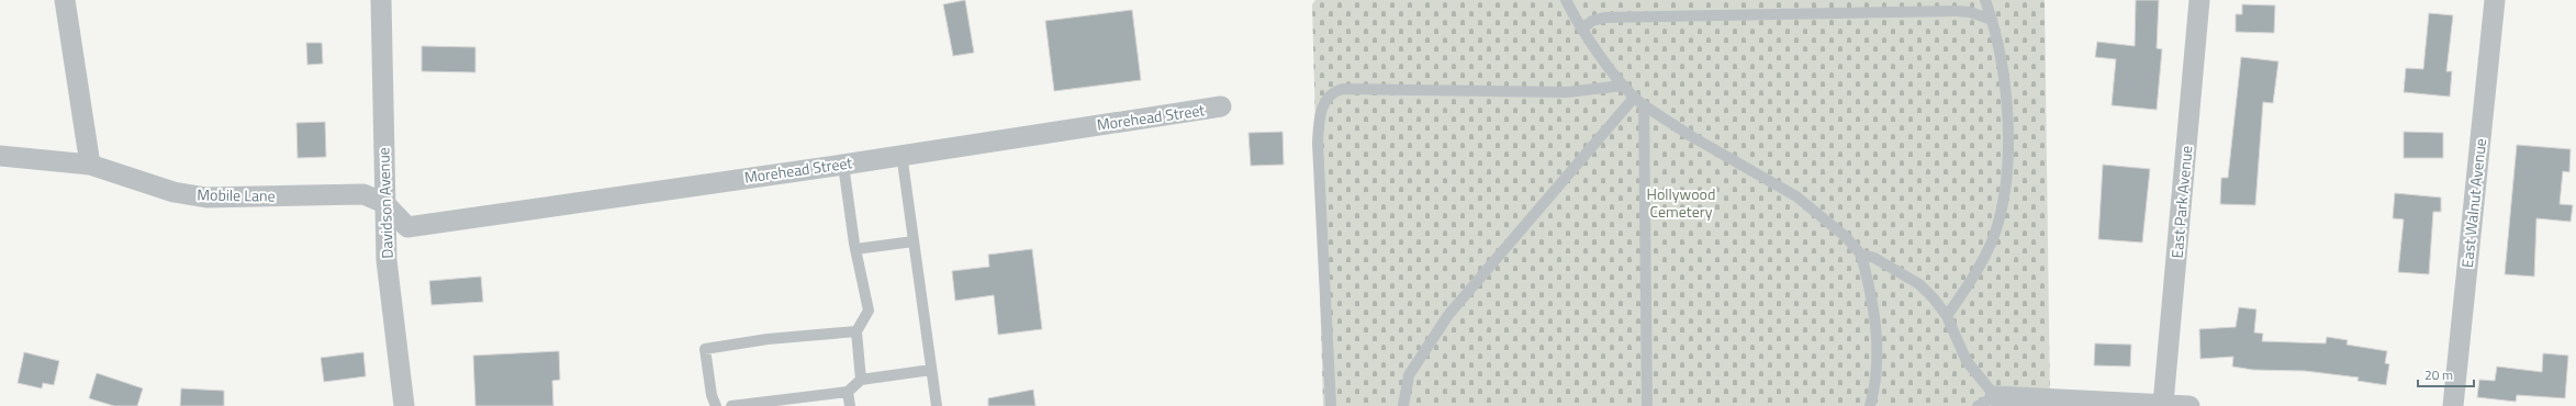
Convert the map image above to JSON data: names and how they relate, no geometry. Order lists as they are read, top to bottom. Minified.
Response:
{"streets":{"street":["Morehead Street","Mobile Lane","East Park Avenue","Davidson Avenue","East Walnut Avenue"]},"crossings":[["Morehead Street","Mobile Lane"],["Morehead Street","Davidson Avenue"],["Mobile Lane","Davidson Avenue"]],"parks":["Hollywood Cemetery"],"scale_bar":"20 m"}
